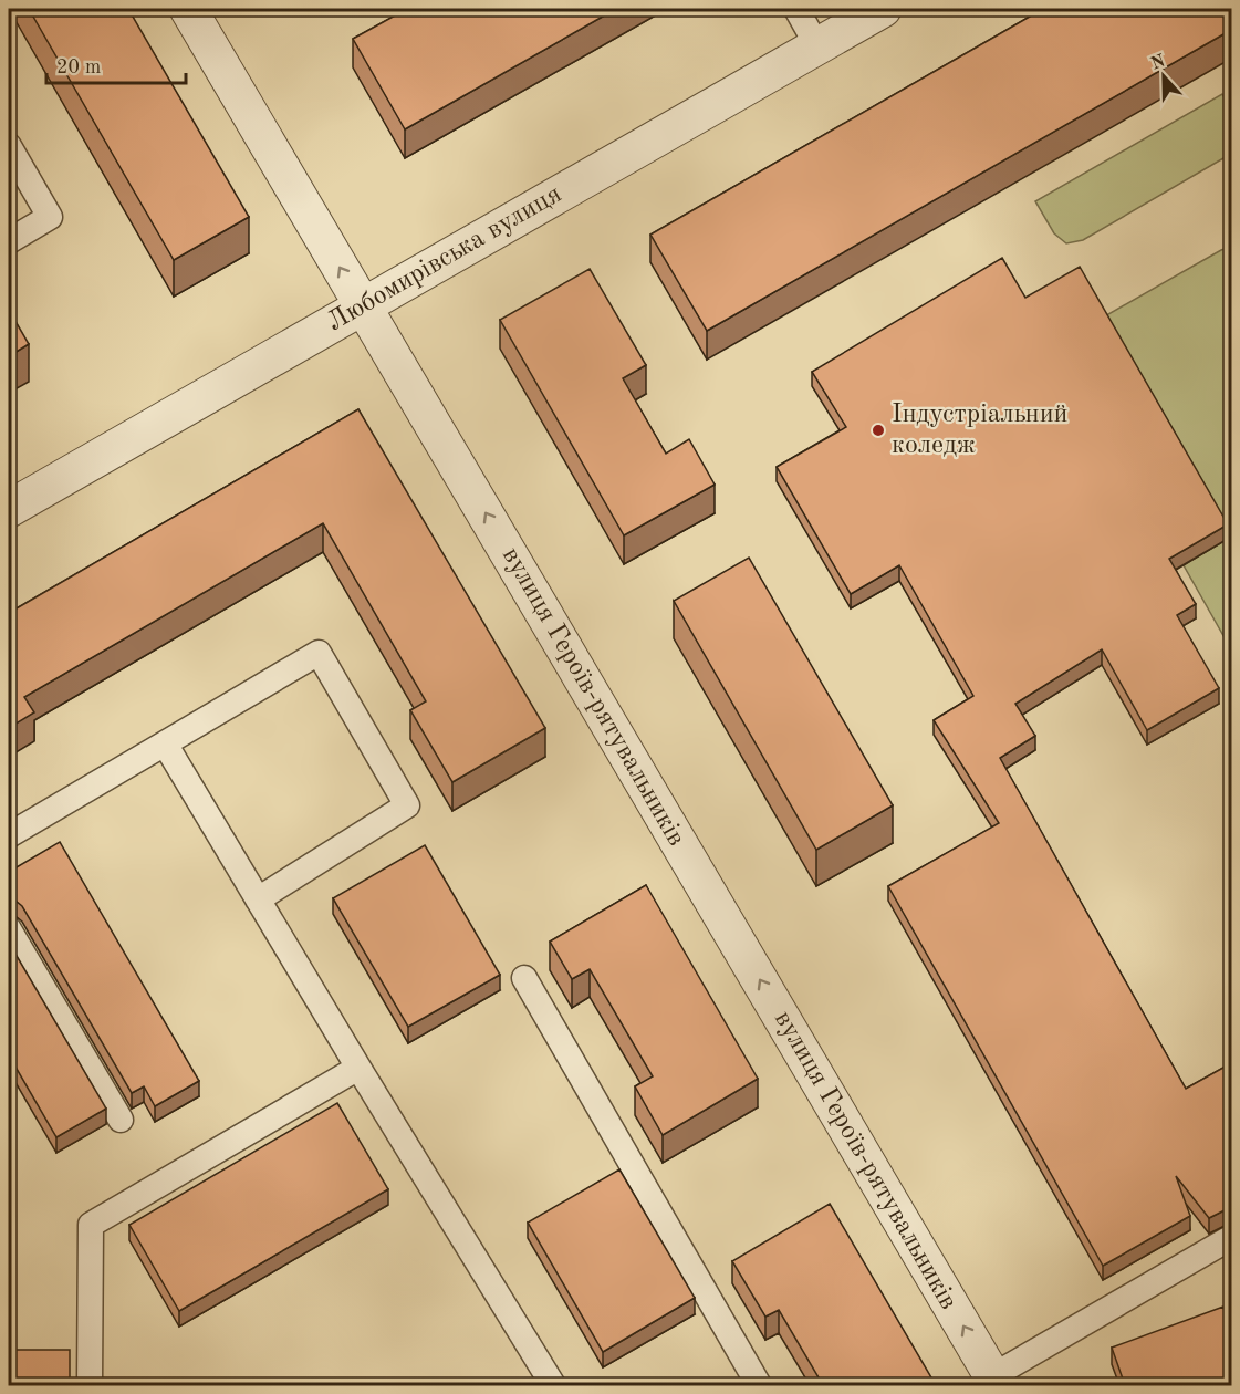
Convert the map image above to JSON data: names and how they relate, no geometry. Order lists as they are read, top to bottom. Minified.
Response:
{"streets":{"street":["Любомирівська вулиця","вулиця Героїв-рятувальників"]},"crossings":[["Любомирівська вулиця","вулиця Героїв-рятувальників"]],"one_way":["вулиця Героїв-рятувальників"],"places":["Індустріальний коледж"],"scale_bar":"20 m","north":"top"}
